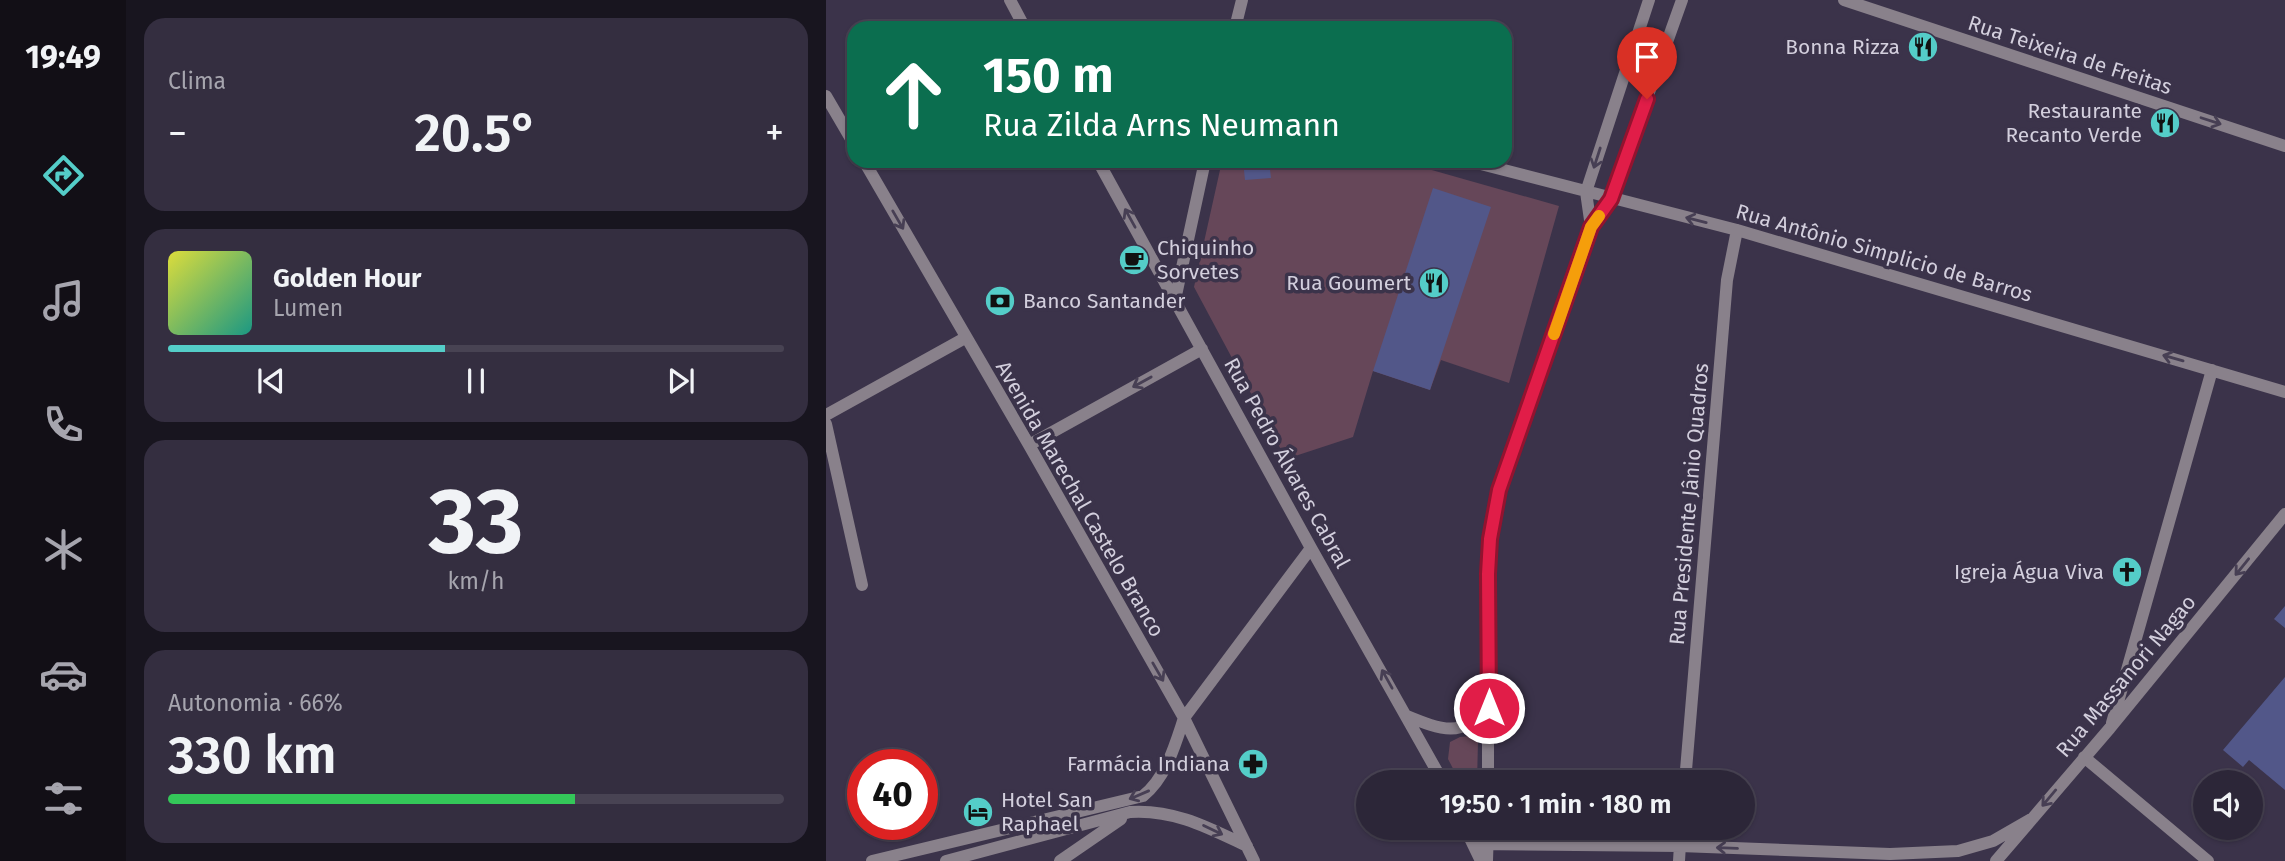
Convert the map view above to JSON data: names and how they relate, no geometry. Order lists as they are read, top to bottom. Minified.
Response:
{"streets":{"street":["Rua Teixeira de Freitas","Rua Antônio Simplicio de Barros","Rua Pedro Álvares Cabral","Avenida Marechal Castelo Branco","Rua Presidente Jânio Quadros","Rua Massanori Nagao"]},"crossings":[["Rua Antônio Simplicio de Barros","Rua Presidente Jânio Quadros"]],"one_way":["Rua Teixeira de Freitas","Rua Antônio Simplicio de Barros","Rua Pedro Álvares Cabral","Avenida Marechal Castelo Branco"],"places":{"restaurant":["Bonna Rizza","Restaurante Recanto Verde","Rua Goumert"],"cafe":["Chiquinho Sorvetes"],"bank":["Banco Santander"],"church":["Igreja Água Viva"],"pharmacy":["Farmácia Indiana"],"hotel":["Hotel San Raphael"]},"page":{"tabs":"19:49","tile":["Clima",["33","km/h"],["Autonomia · 66%","330 km"]],"turn":["150 m","Rua Zilda Arns Neumann"],"heat":["−","20.5°","+"],"song":["Golden Hour","Lumen"],"limit":"40","trip":"19:50 · 1 min · 180 m"}}
